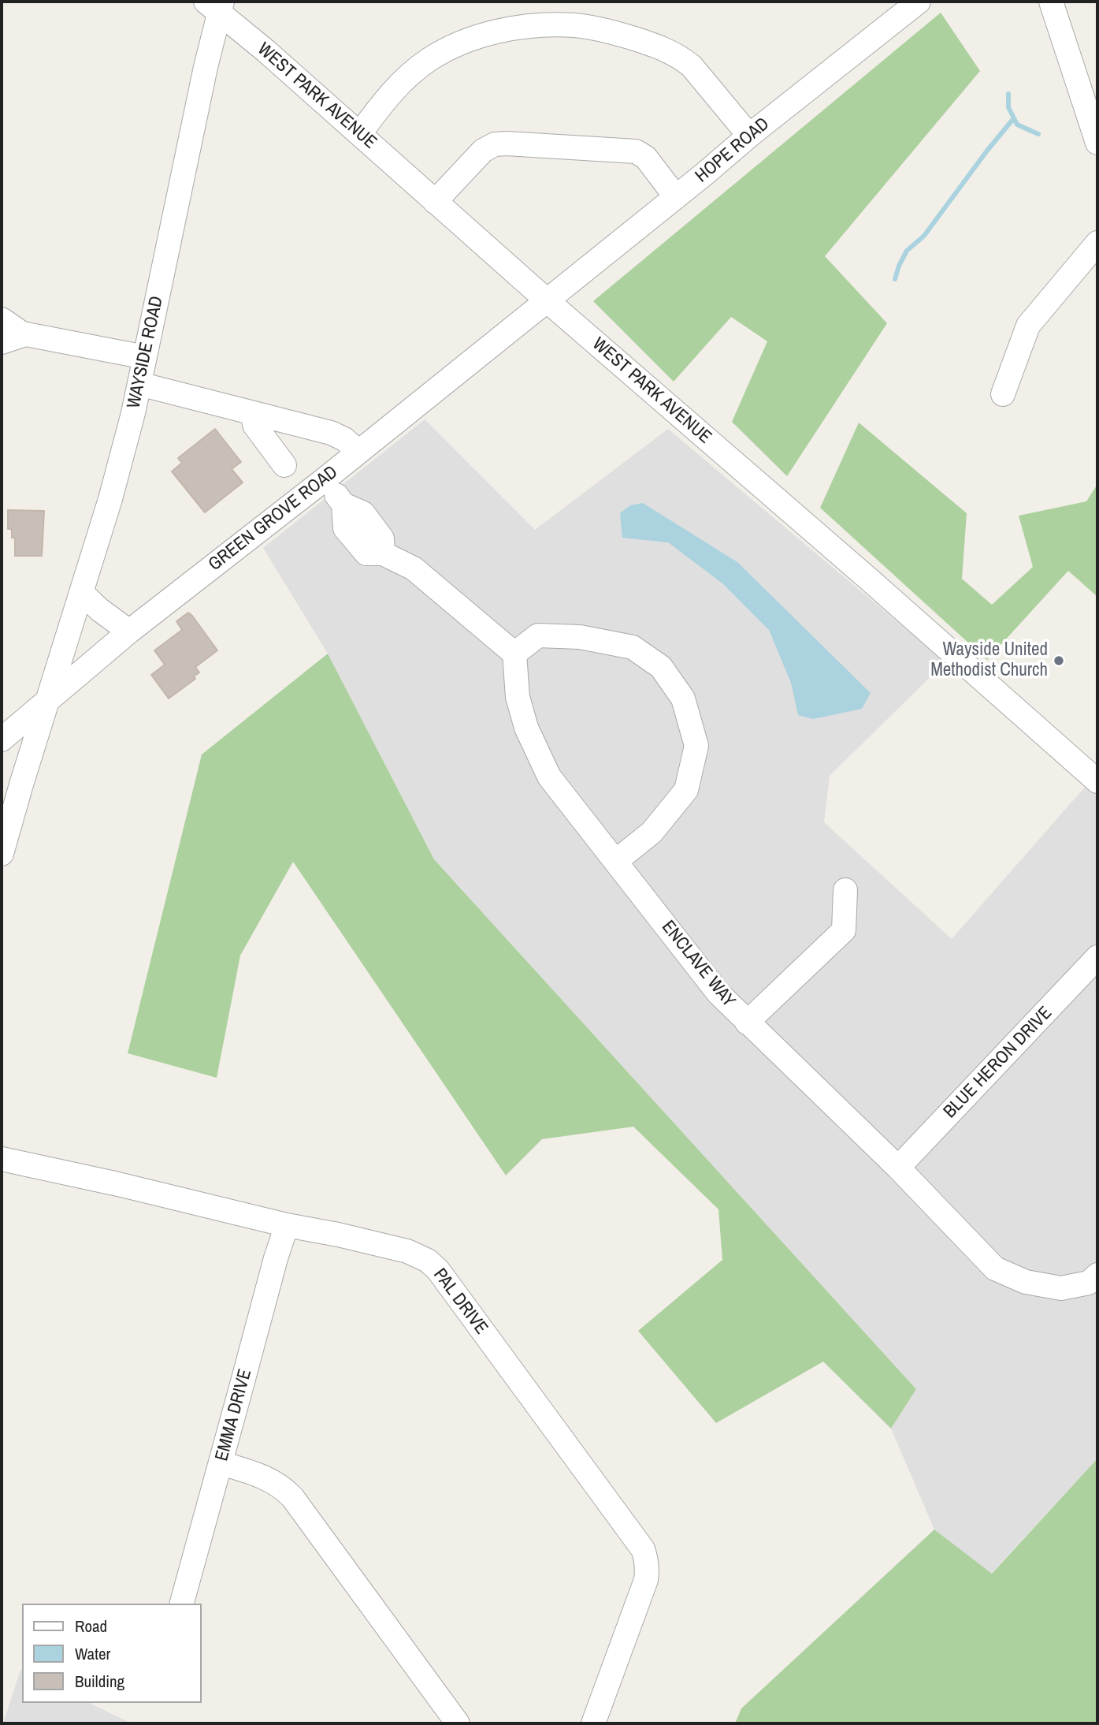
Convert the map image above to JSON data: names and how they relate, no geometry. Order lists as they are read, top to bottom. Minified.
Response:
{"streets":{"street":["WEST PARK AVENUE","HOPE ROAD","WAYSIDE ROAD","GREEN GROVE ROAD","ENCLAVE WAY","BLUE HERON DRIVE","PAL DRIVE","EMMA DRIVE"]},"crossings":[["WEST PARK AVENUE","HOPE ROAD"],["WEST PARK AVENUE","WAYSIDE ROAD"],["WEST PARK AVENUE","GREEN GROVE ROAD"],["HOPE ROAD","GREEN GROVE ROAD"],["WAYSIDE ROAD","GREEN GROVE ROAD"],["ENCLAVE WAY","BLUE HERON DRIVE"],["PAL DRIVE","EMMA DRIVE"]],"places":["Wayside United Methodist Church"],"legend":["Road","Water","Building"]}
